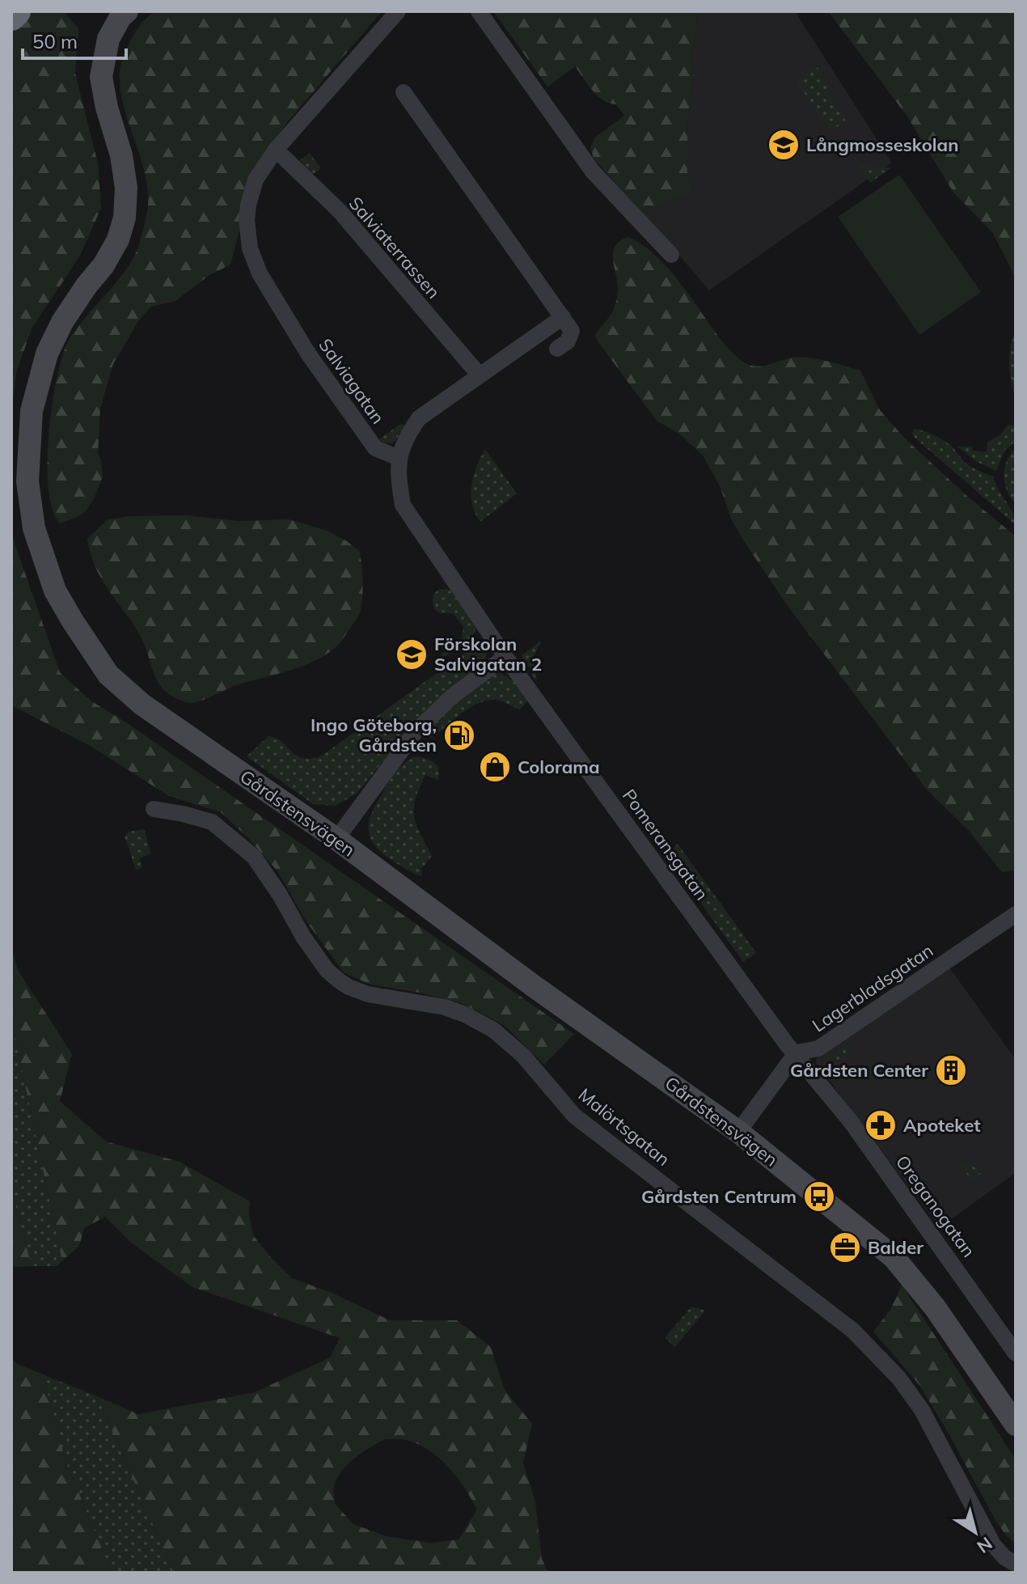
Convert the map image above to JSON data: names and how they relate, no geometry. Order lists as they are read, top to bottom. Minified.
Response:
{"streets":{"street":["Salviaterrassen","Salviagatan","Gårdstensvägen","Pomeransgatan","Lagerbladsgatan","Malörtsgatan","Oreganogatan"]},"crossings":[["Salviaterrassen","Salviagatan"],["Pomeransgatan","Lagerbladsgatan"],["Pomeransgatan","Oreganogatan"],["Lagerbladsgatan","Oreganogatan"]],"places":{"school or university":["Långmosseskolan","Förskolan Salvigatan 2"],"fuel station":["Ingo Göteborg, Gårdsten"],"shop":["Colorama"],"building":["Gårdsten Center"],"pharmacy":["Apoteket"],"bus stop":["Gårdsten Centrum"],"office":["Balder"]},"scale_bar":"50 m","north":"bottom right"}
